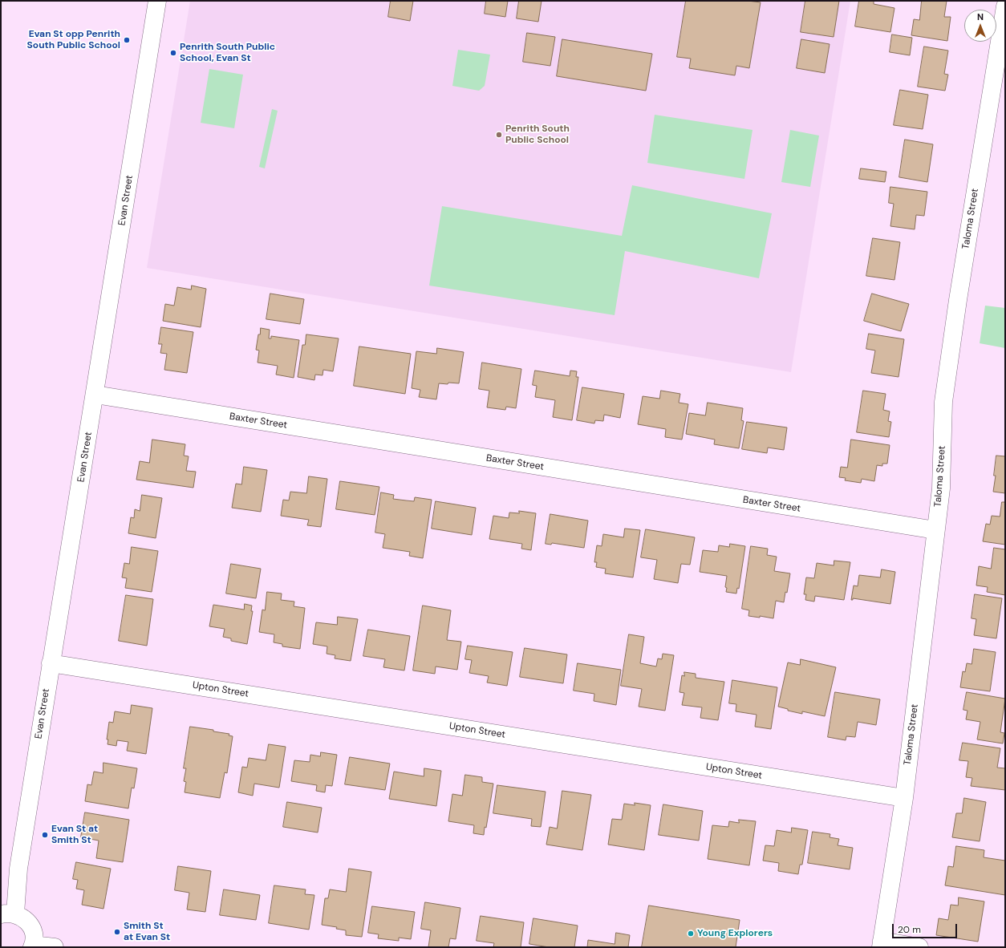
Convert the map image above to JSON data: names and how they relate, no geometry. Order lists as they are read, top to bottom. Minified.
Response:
{"streets":{"street":["Evan Street","Taloma Street","Baxter Street","Upton Street"]},"crossings":[["Evan Street","Baxter Street"],["Evan Street","Upton Street"],["Taloma Street","Baxter Street"],["Taloma Street","Upton Street"]],"places":["Evan St opp Penrith South Public School","Penrith South Public School, Evan St","Penrith South Public School","Evan St at Smith St","Smith St at Evan St","Young Explorers"],"scale_bar":"20 m","north":"top"}
